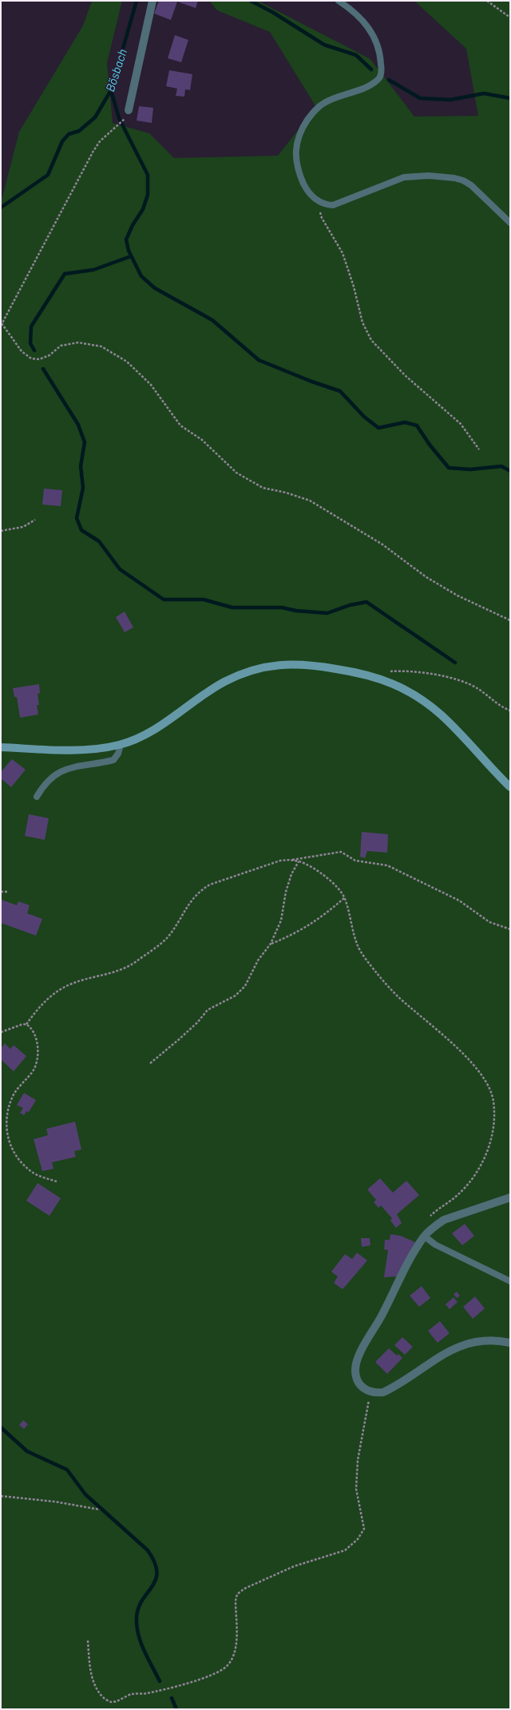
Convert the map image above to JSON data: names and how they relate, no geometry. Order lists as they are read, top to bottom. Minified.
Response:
{"water":["Bösbach"]}
